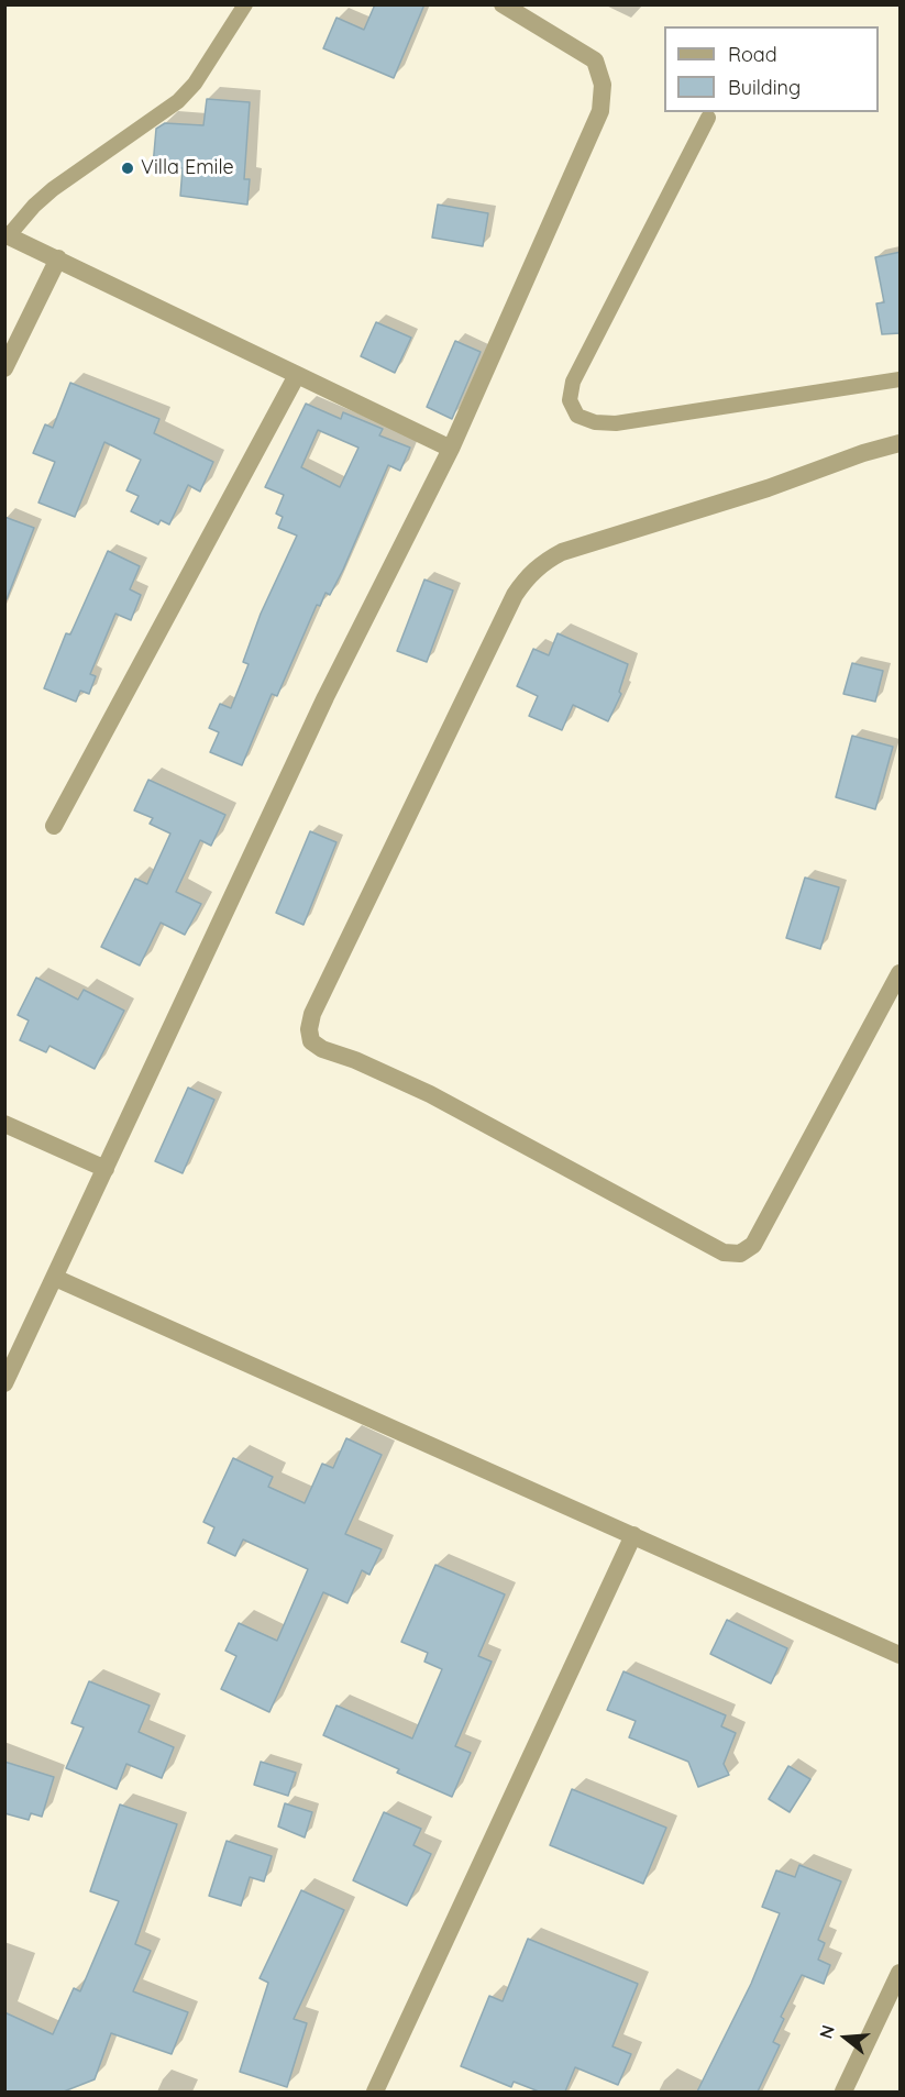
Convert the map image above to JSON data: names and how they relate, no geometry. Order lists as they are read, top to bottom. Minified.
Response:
{"places":["Villa Emile"],"legend":["Road","Building"],"north":"left"}
